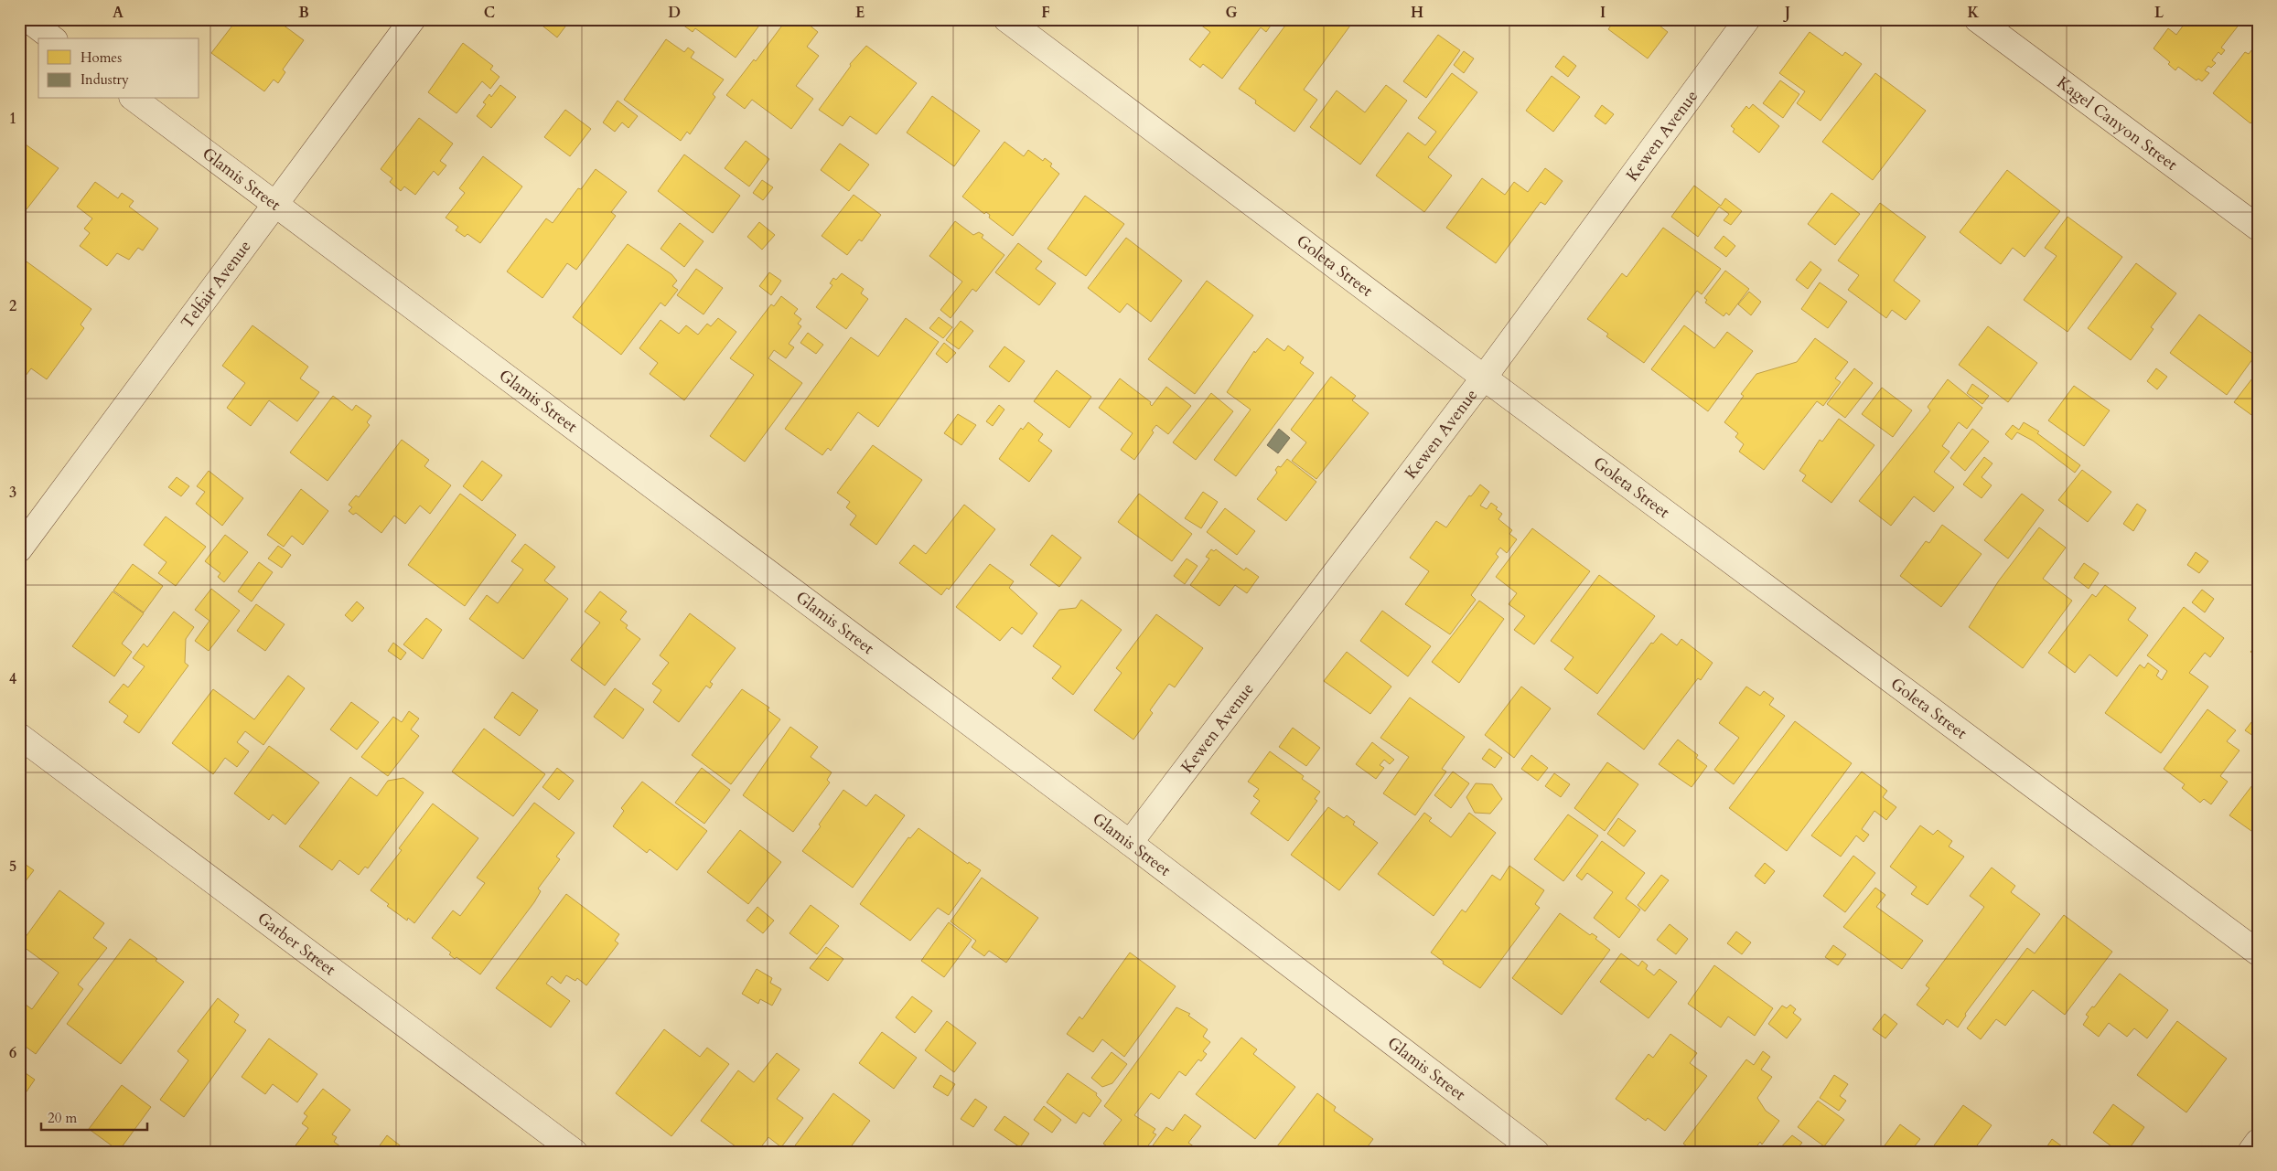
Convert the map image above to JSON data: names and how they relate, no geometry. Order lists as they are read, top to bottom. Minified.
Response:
{"streets":{"street":["Kagel Canyon Street","Kewen Avenue","Glamis Street","Goleta Street","Telfair Avenue","Garber Street"]},"crossings":[["Kewen Avenue","Glamis Street"],["Kewen Avenue","Goleta Street"],["Glamis Street","Telfair Avenue"]],"legend":["Homes","Industry"],"scale_bar":"20 m","grid":{"columns":["A","B","C","D","E","F","G","H","I","J","K","L"],"rows":["1","2","3","4","5","6"]}}
